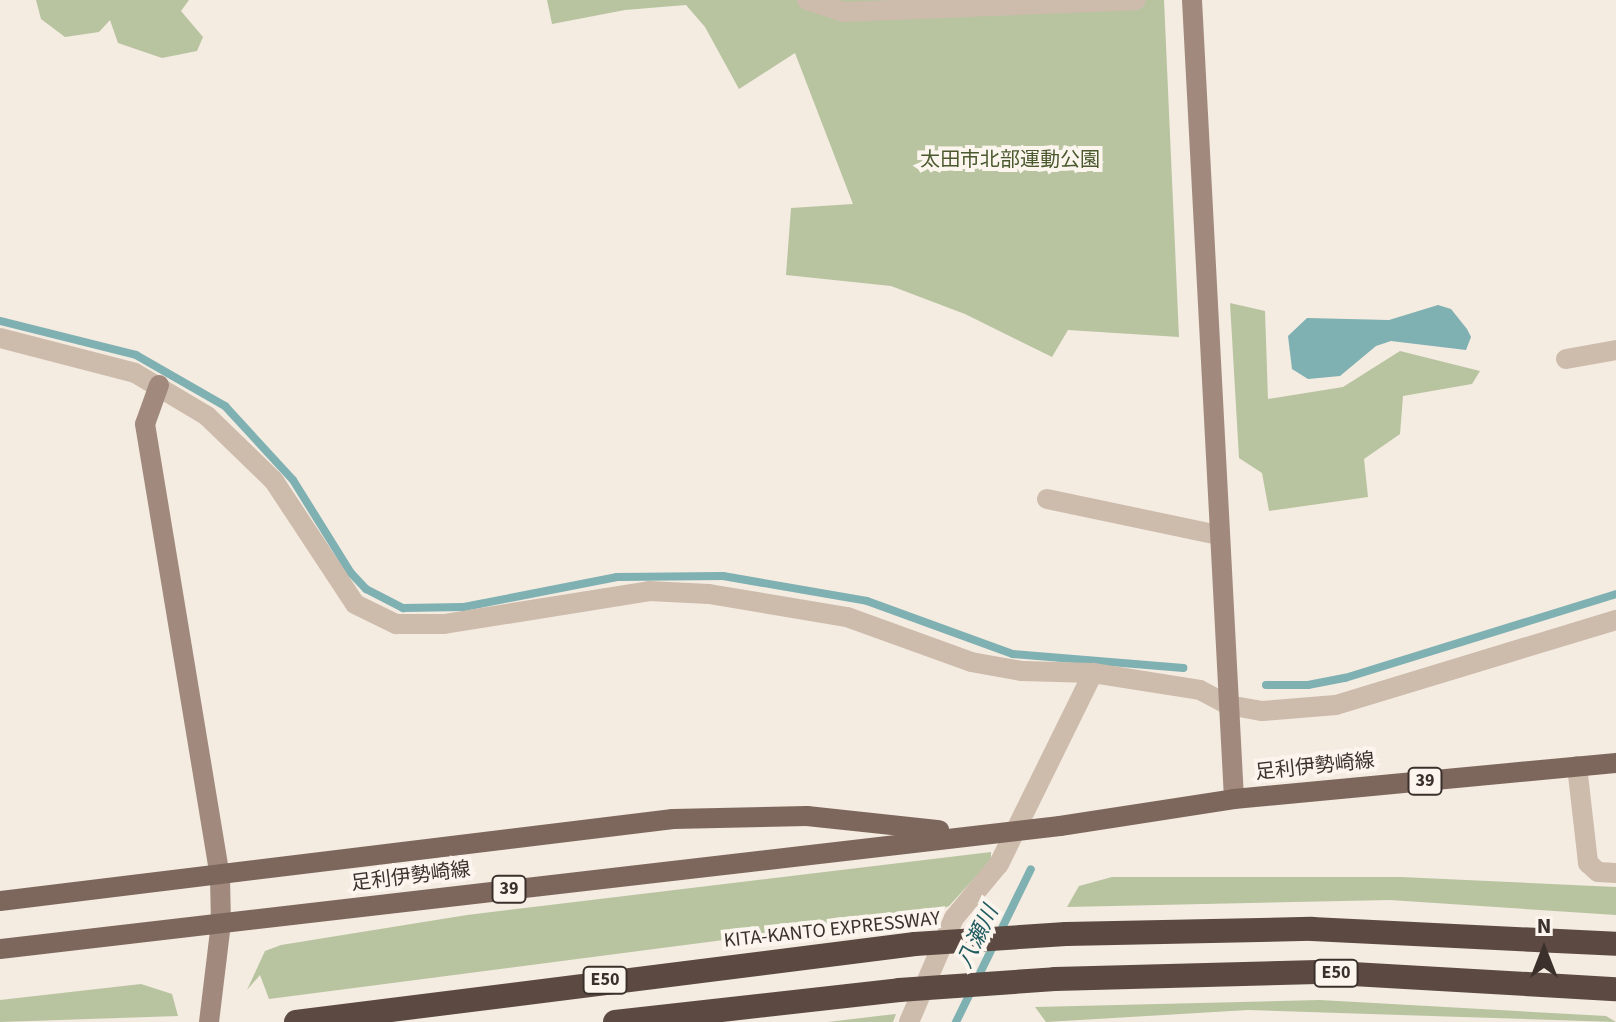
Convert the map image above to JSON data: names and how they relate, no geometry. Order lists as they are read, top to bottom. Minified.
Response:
{"streets":{"highway":["KITA-KANTO EXPRESSWAY","E50"],"main road":["足利伊勢崎線","39"]},"water":["八瀬川"],"parks":["太田市北部運動公園"],"north":"top"}
